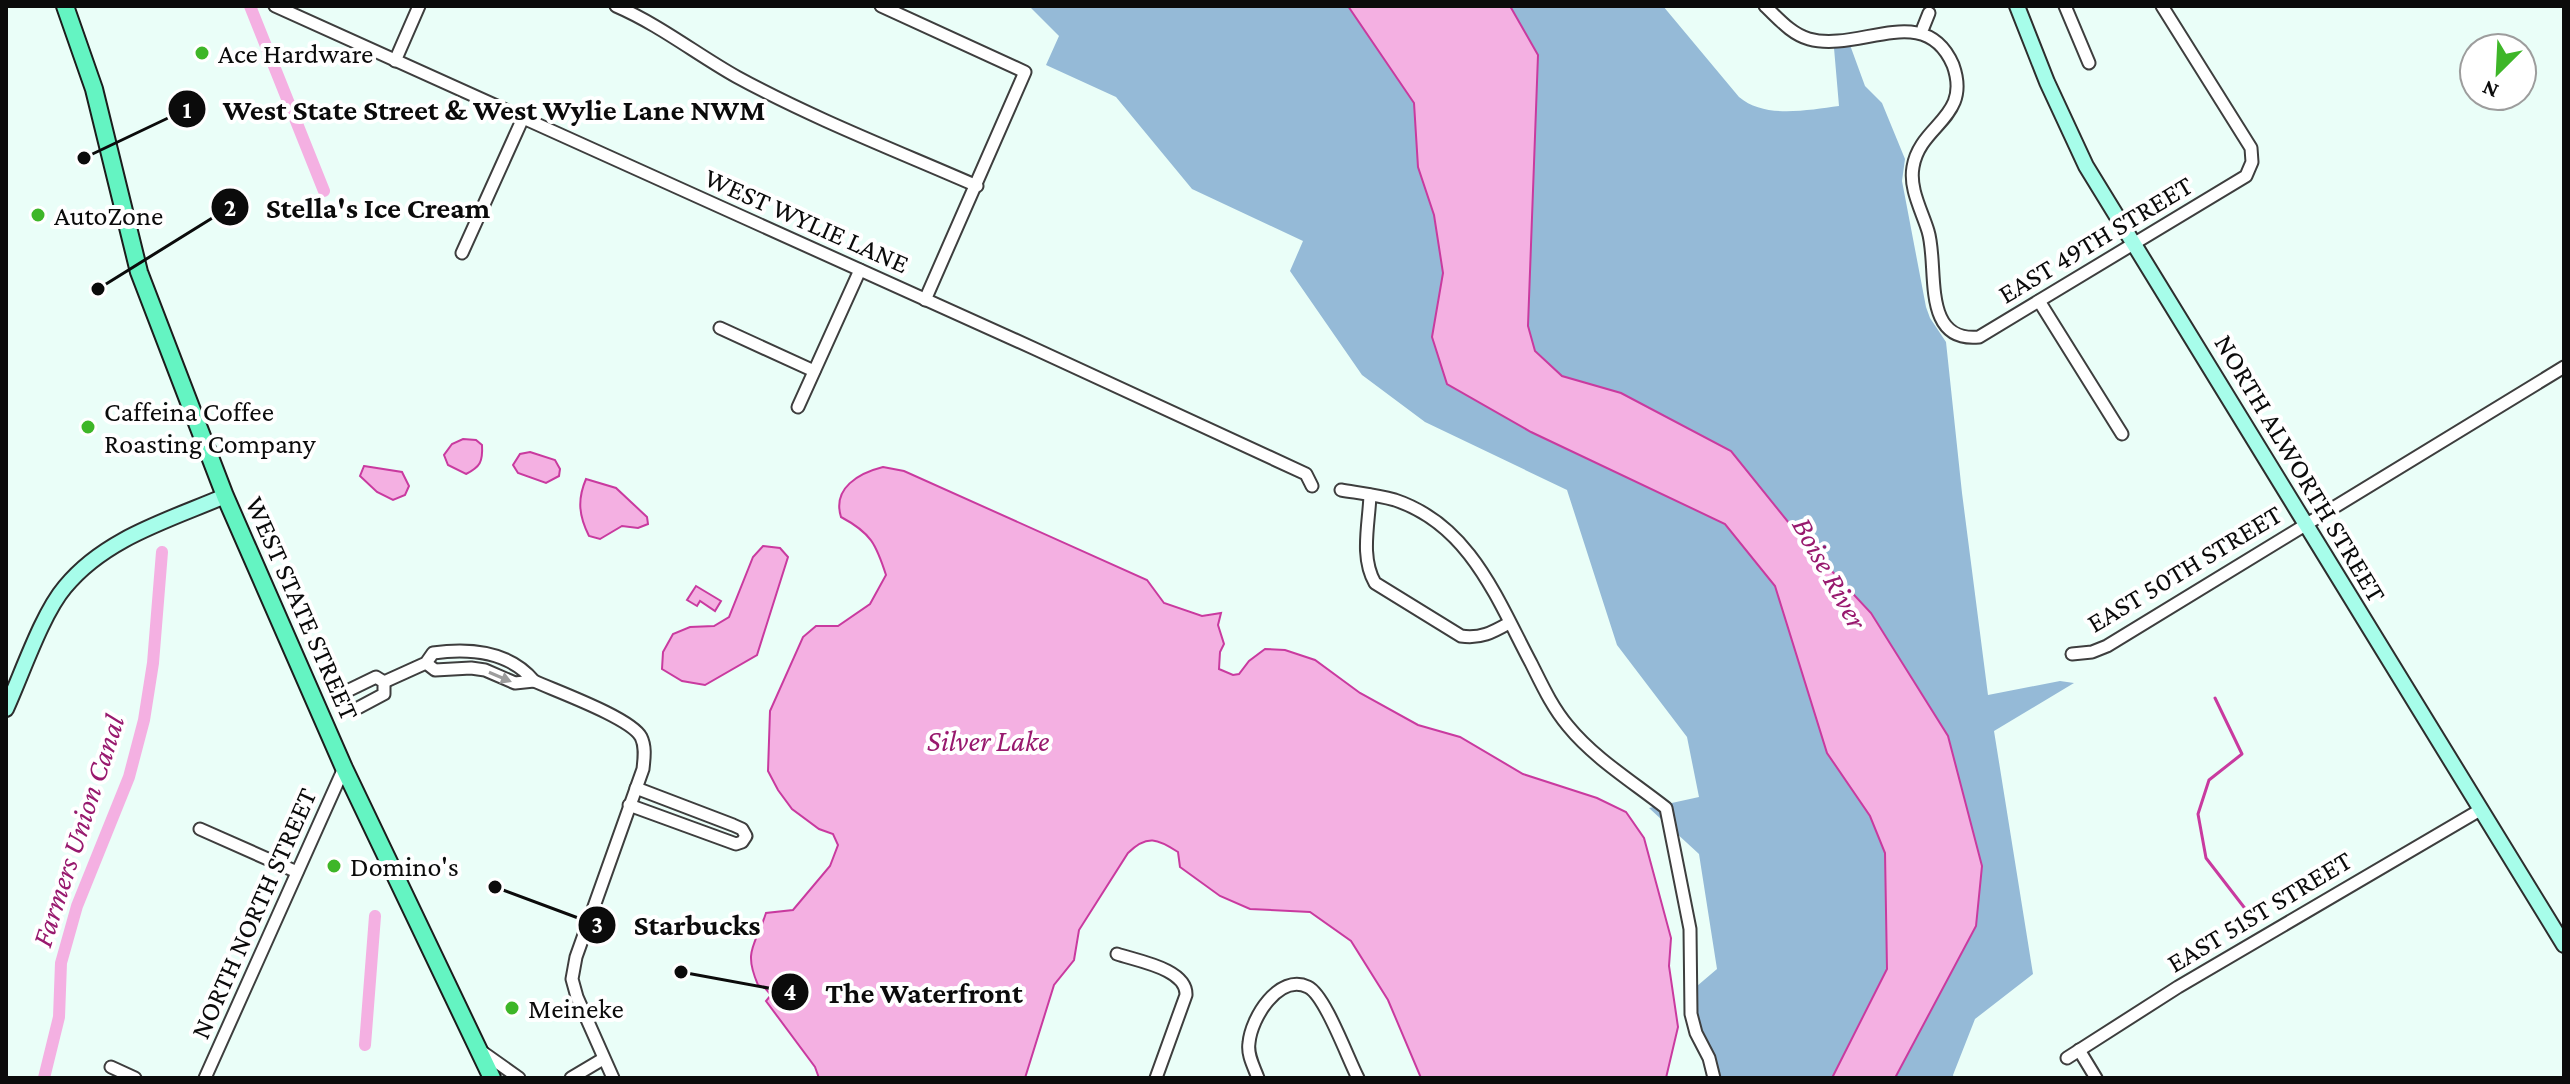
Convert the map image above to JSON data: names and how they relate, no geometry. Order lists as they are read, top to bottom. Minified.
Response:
{"streets":{"main road":["WEST STATE STREET"],"street":["WEST WYLIE LANE","EAST 49TH STREET","NORTH ALWORTH STREET","EAST 50TH STREET","EAST 51ST STREET","NORTH NORTH STREET"]},"crossings":[["EAST 49TH STREET","NORTH ALWORTH STREET"],["NORTH ALWORTH STREET","EAST 50TH STREET"],["NORTH ALWORTH STREET","EAST 51ST STREET"],["WEST STATE STREET","NORTH NORTH STREET"]],"water":["Boise River","Silver Lake","Farmers Union Canal"],"places":["Ace Hardware","West State Street & West Wylie Lane NWM","AutoZone","Stella's Ice Cream","Caffeina Coffee Roasting Company","Domino's","Starbucks","The Waterfront","Meineke"],"north":"bottom left"}
